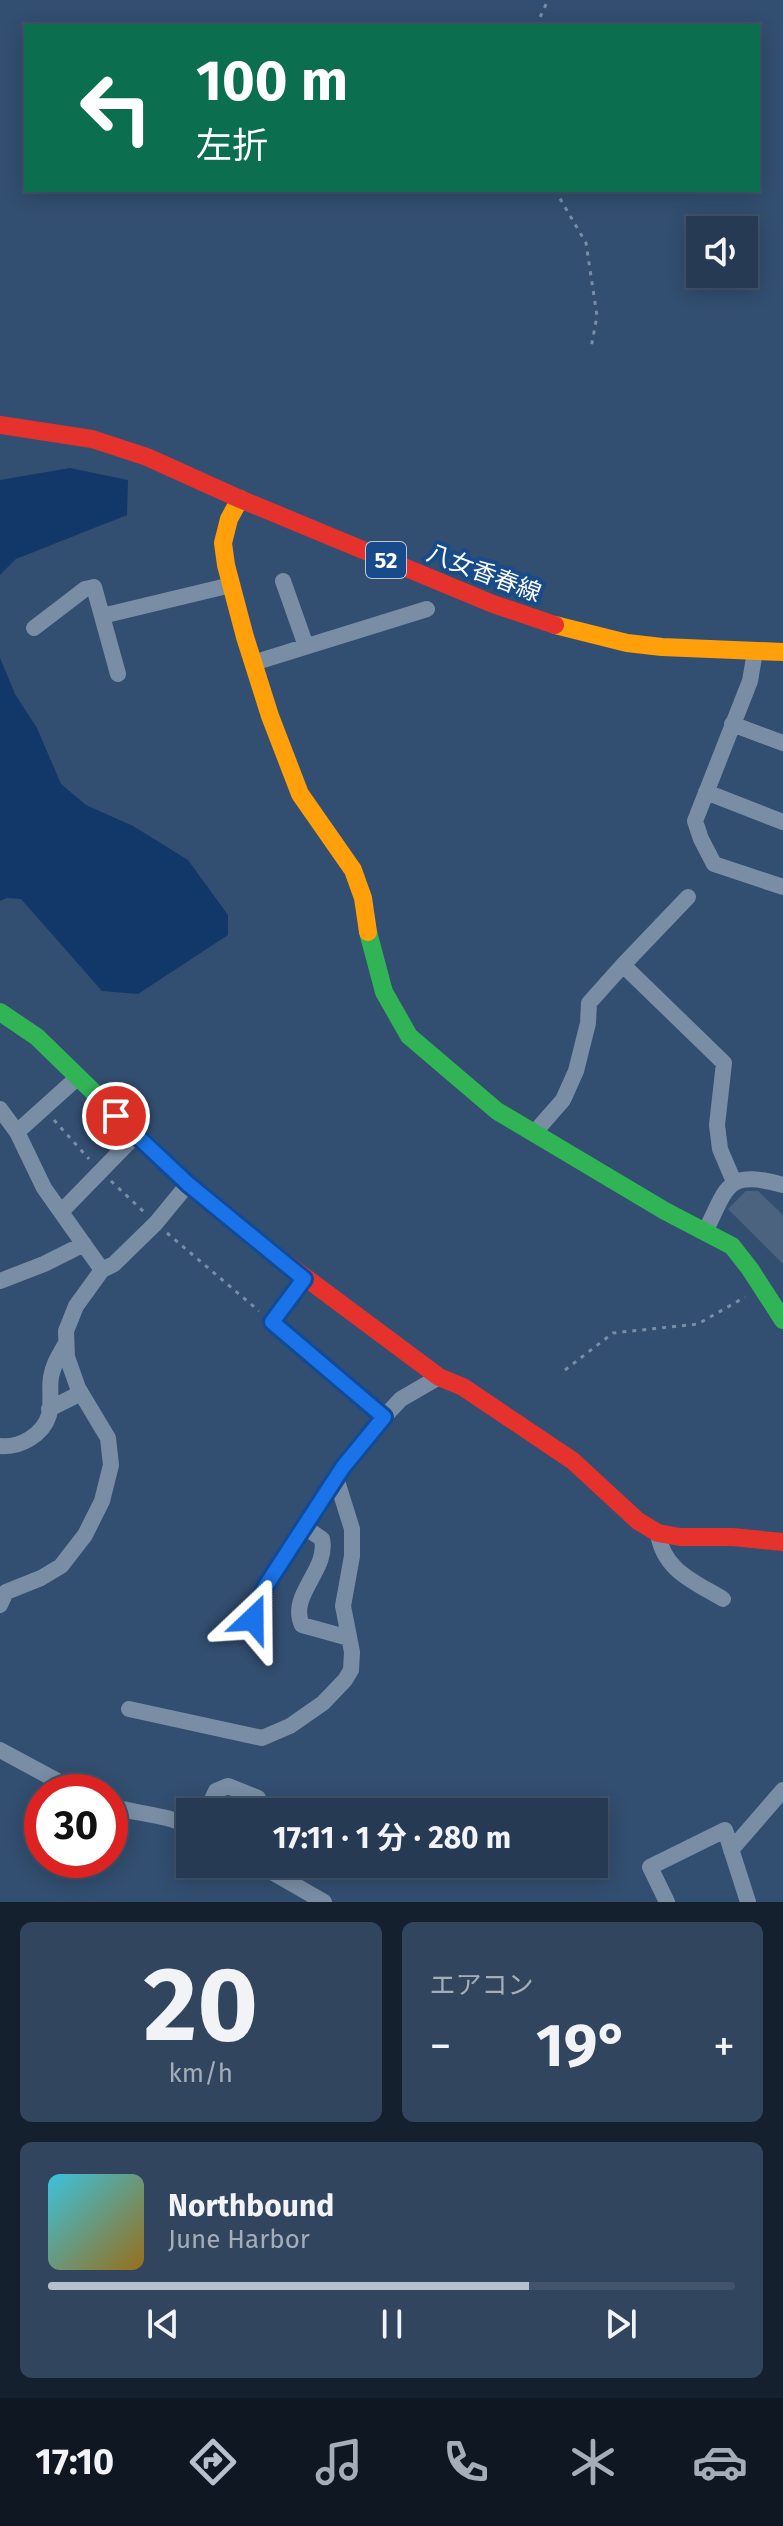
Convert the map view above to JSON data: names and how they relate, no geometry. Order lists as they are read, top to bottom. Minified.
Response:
{"streets":{"street":["52","八女香春線"]},"page":{"turn":["100 m","左折"],"limit":"30","trip":"17:11 · 1 分 · 280 m","tile":[["20","km/h"],"エアコン"],"heat":["−","19°","+"],"song":["Northbound","June Harbor"],"tabs":"17:10"}}
